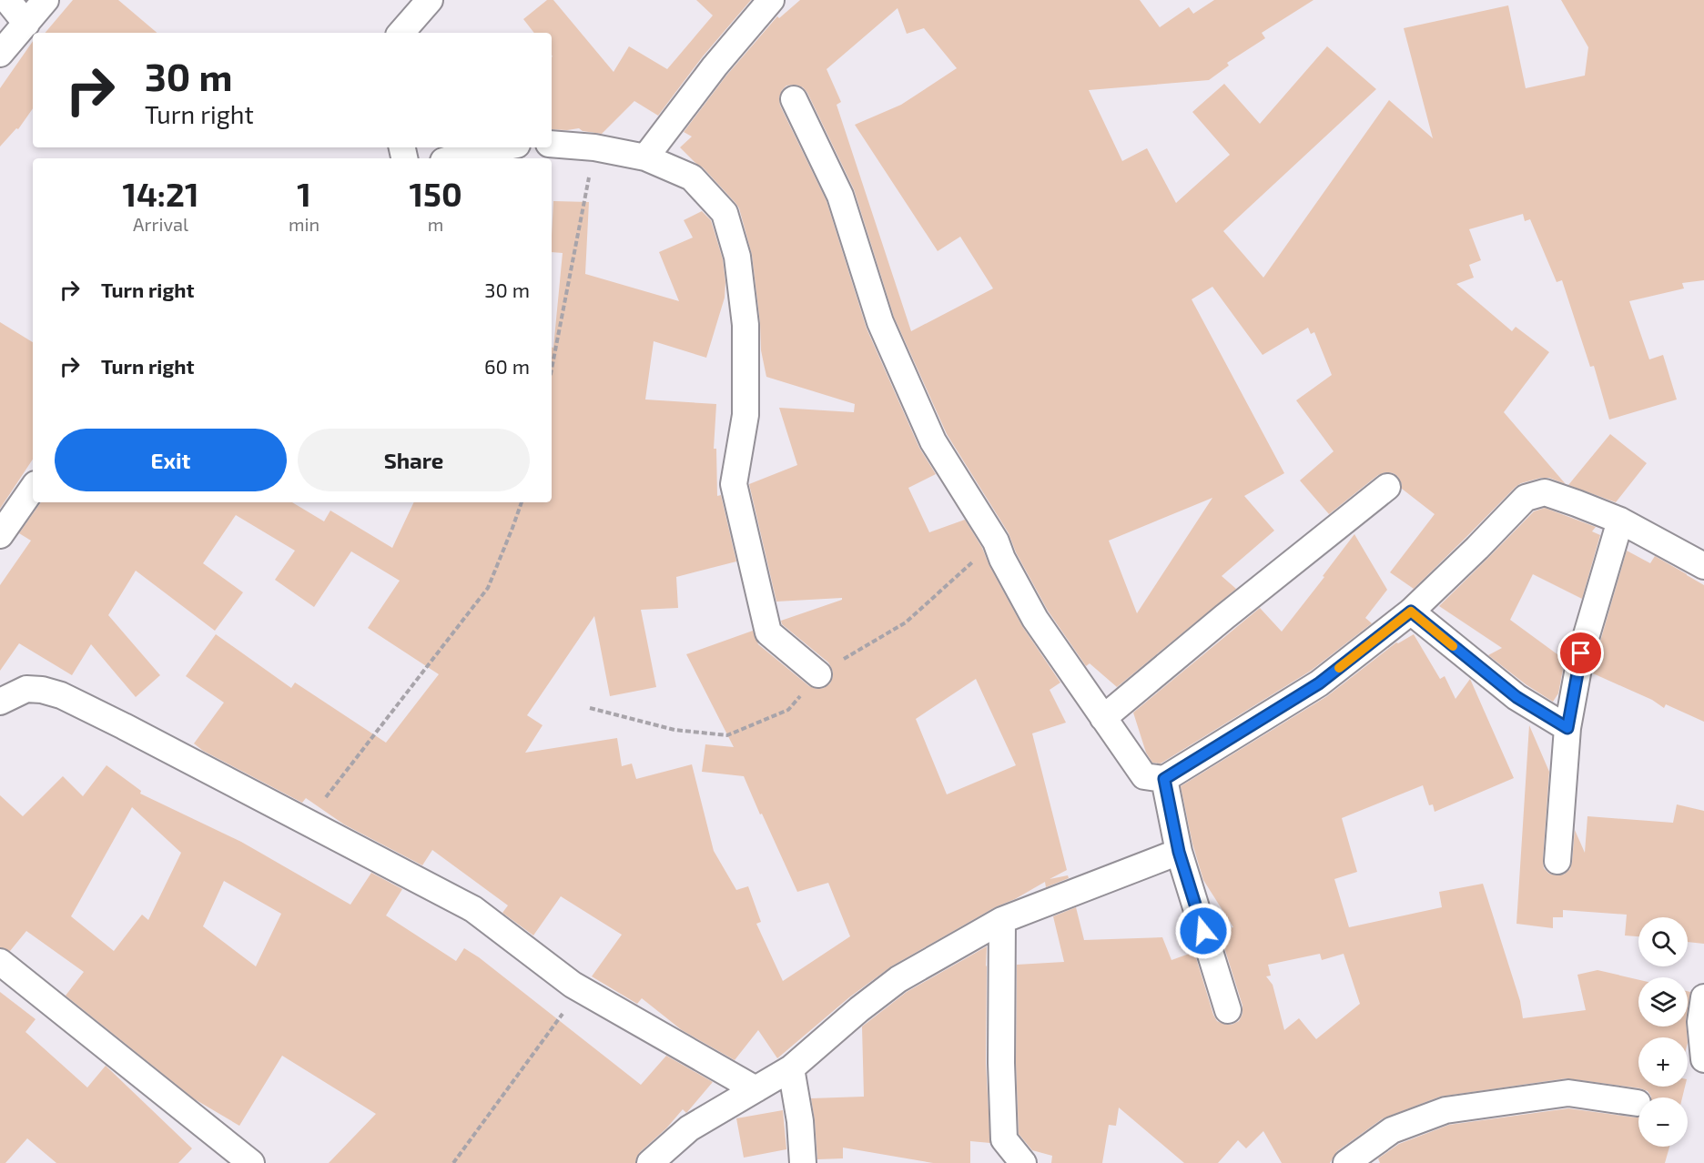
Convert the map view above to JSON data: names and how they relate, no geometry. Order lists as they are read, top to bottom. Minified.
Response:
{"page":{"turn":["30 m","Turn right"],"eta":["14:21","Arrival","1","min","150","m"],"list":[{"name":"Turn right","value":"30 m"},{"name":"Turn right","value":"60 m"}],"buttons":["Exit","Share"],"map_buttons":["+","−"]}}
